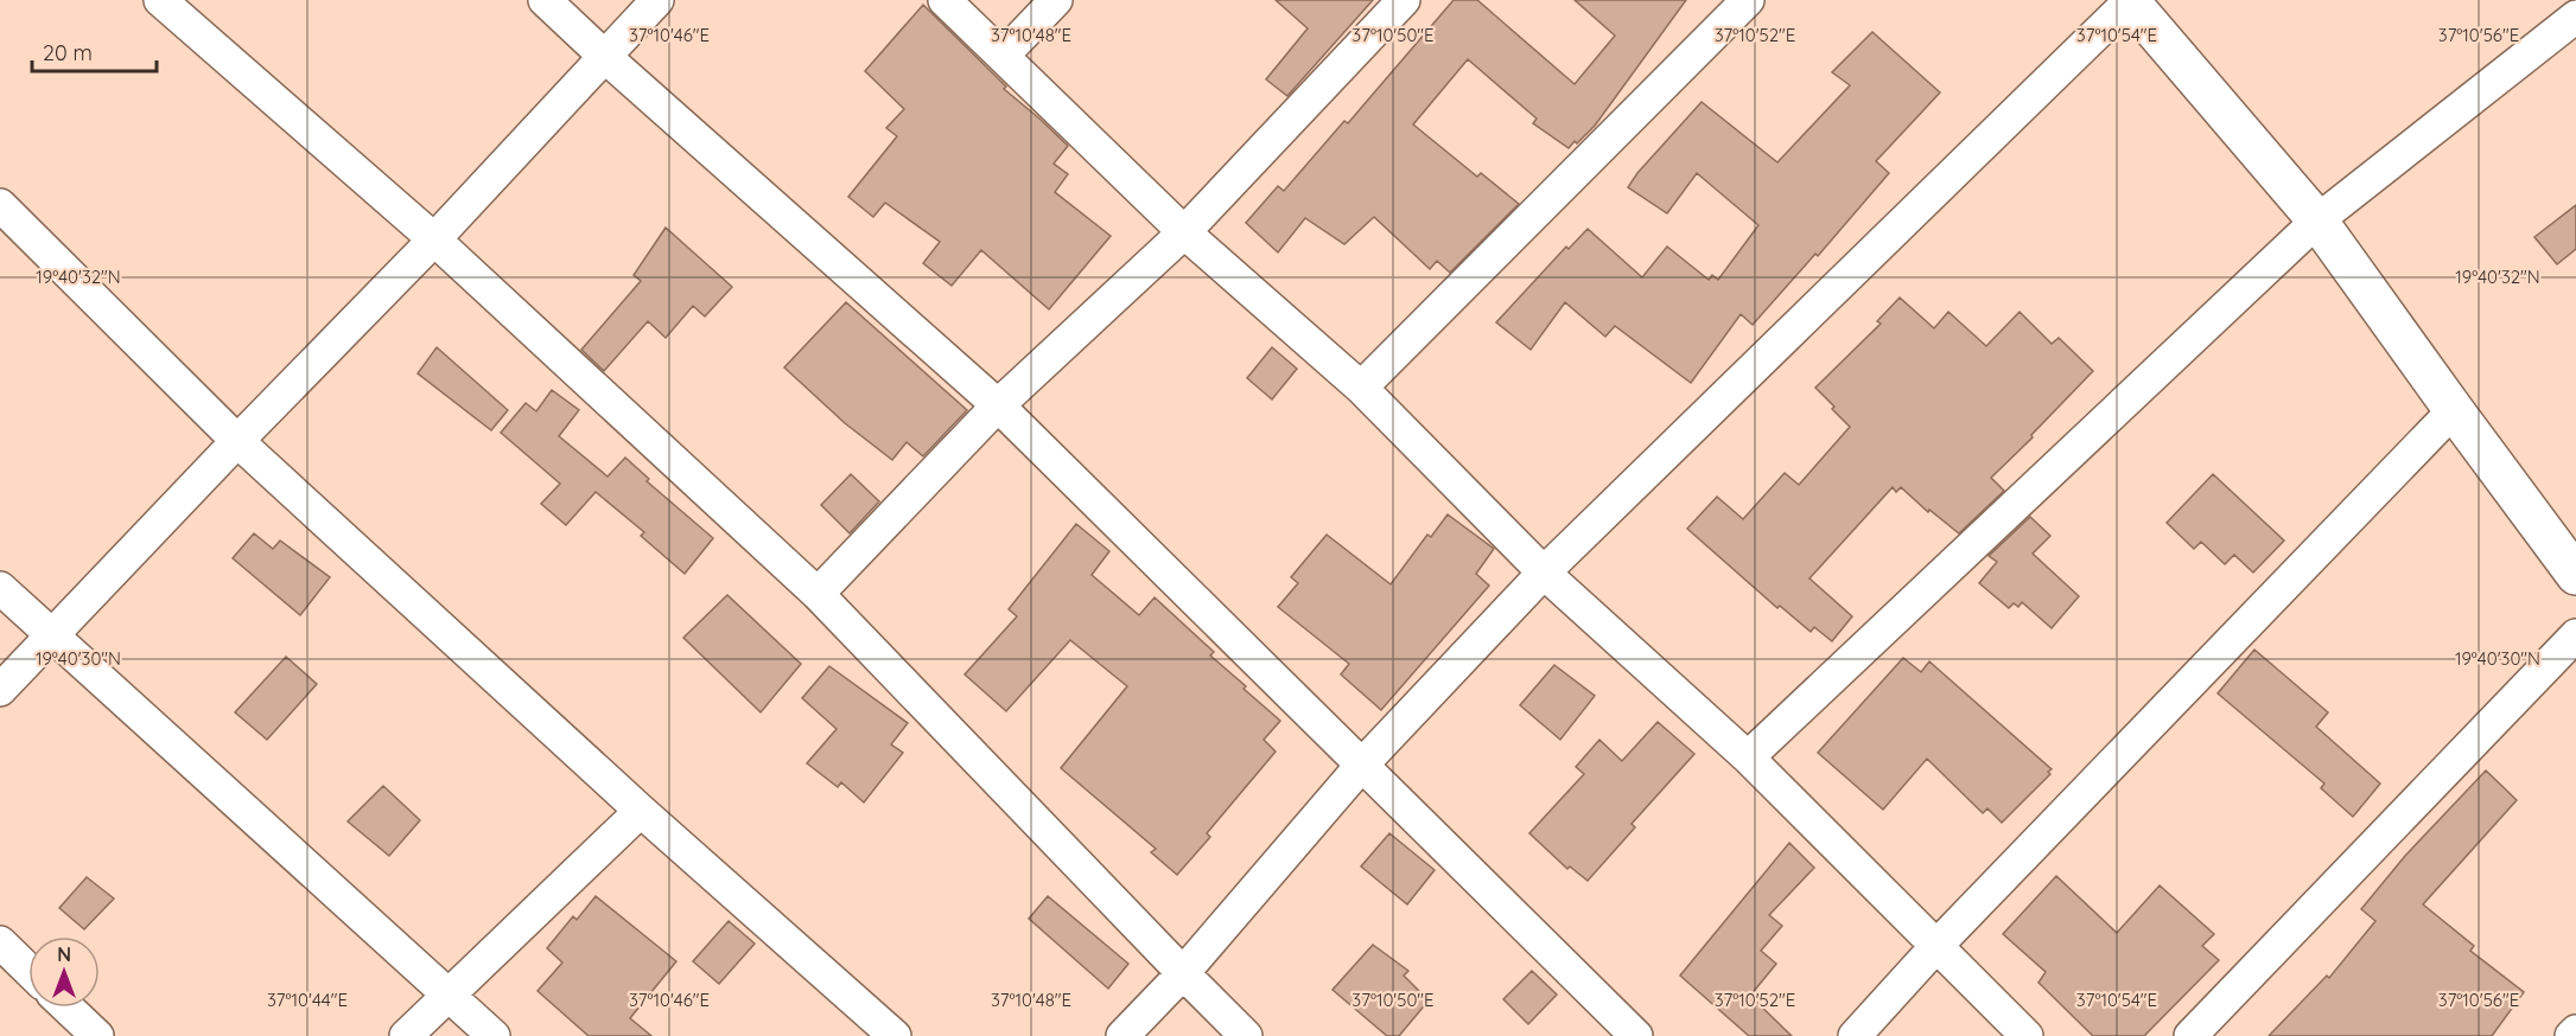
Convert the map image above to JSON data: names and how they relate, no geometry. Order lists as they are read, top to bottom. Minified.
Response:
{"scale_bar":"20 m","north":"top","coordinates":["37°10'46\"E","37°10'48\"E","37°10'50\"E","37°10'52\"E","37°10'54\"E","37°10'56\"E","19°40'32\"N","19°40'30\"N","37°10'44\"E"]}
